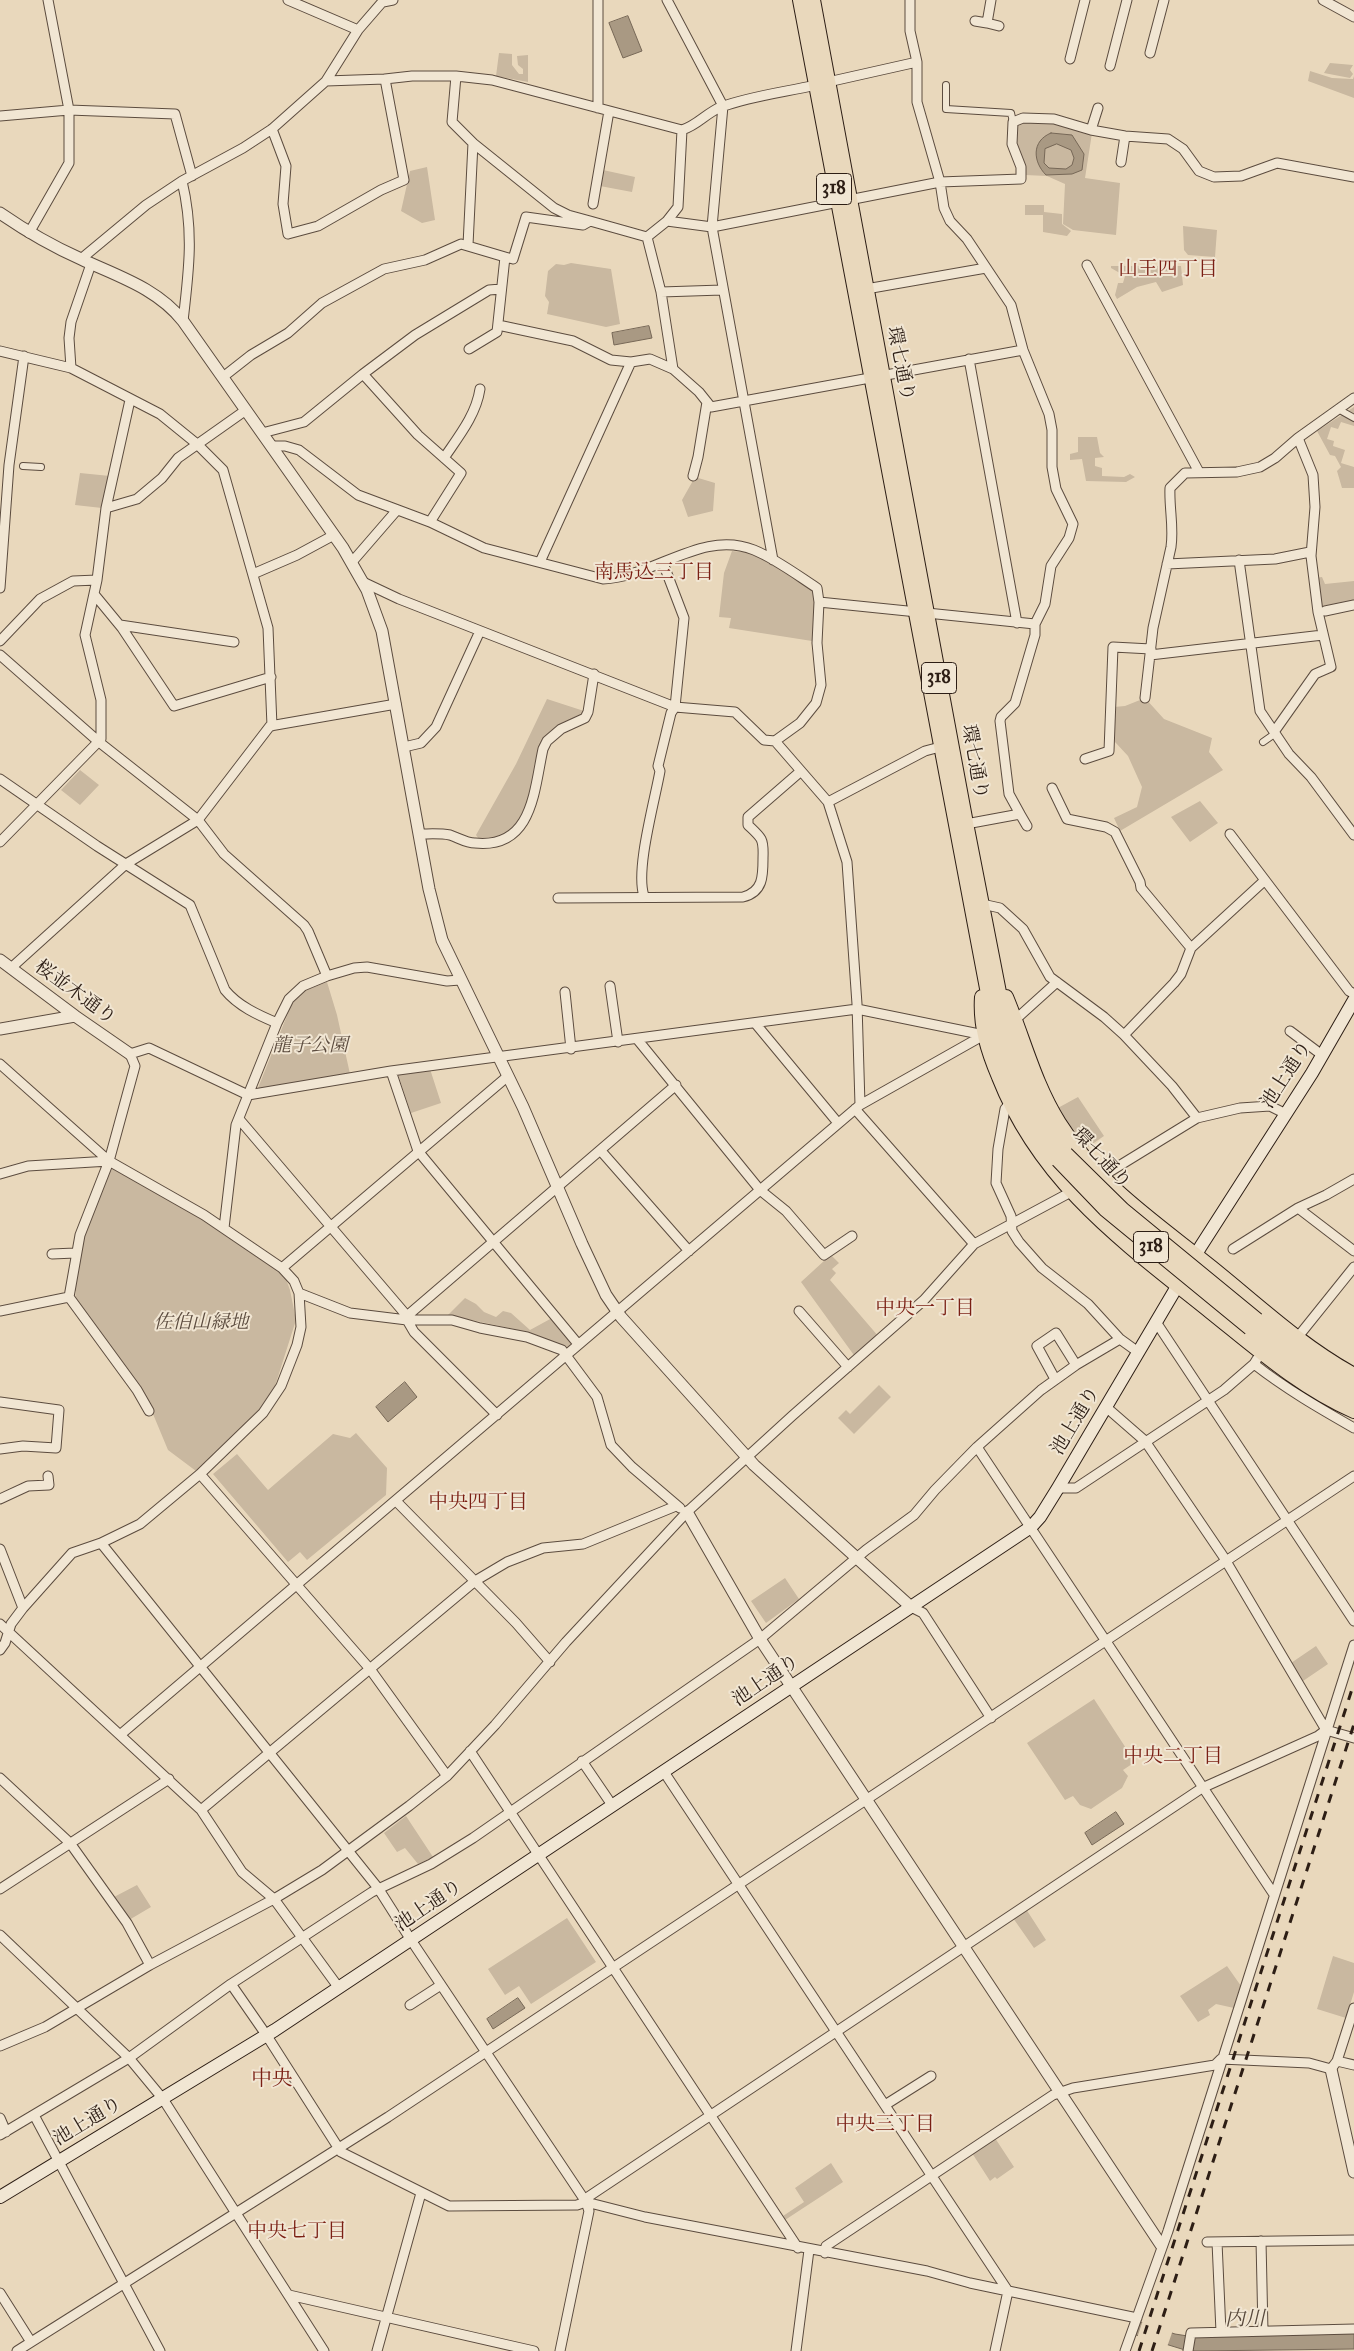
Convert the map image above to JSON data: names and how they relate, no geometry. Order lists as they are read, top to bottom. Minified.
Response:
{"streets":{"main road":["318","環七通り","池上通り"],"street":["桜並木通り"]},"districts":["山王四丁目","南馬込三丁目","中央一丁目","中央四丁目","中央二丁目","中央","中央三丁目","中央七丁目"],"water":["内川"],"parks":["龍子公園","佐伯山緑地"]}
